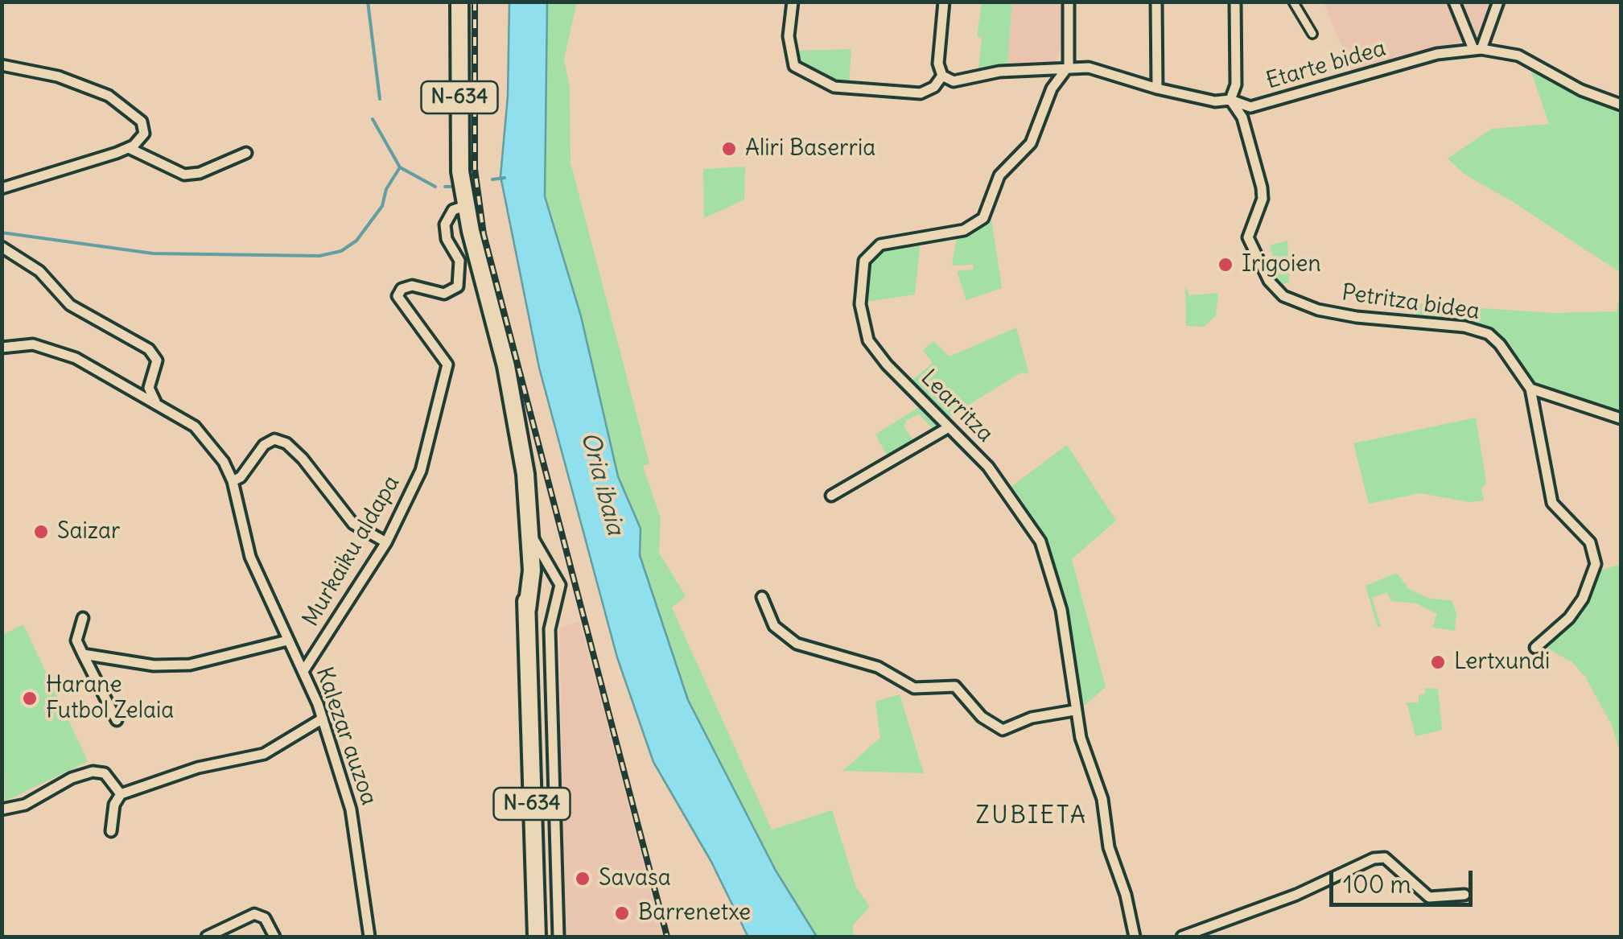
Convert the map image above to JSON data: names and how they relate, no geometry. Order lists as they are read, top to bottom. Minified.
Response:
{"streets":{"highway":["N-634"],"street":["Etarte bidea","Petritza bidea","Learritza","Murkaiku aldapa","Kalezar auzoa"]},"crossings":[["Etarte bidea","Petritza bidea"],["Etarte bidea","Learritza"],["N-634","Murkaiku aldapa"],["Murkaiku aldapa","Kalezar auzoa"]],"districts":["ZUBIETA"],"water":["Oria ibaia"],"places":["Aliri Baserria","Irigoien","Saizar","Lertxundi","Harane Futbol Zelaia","Savasa","Barrenetxe"],"scale_bar":"100 m"}
